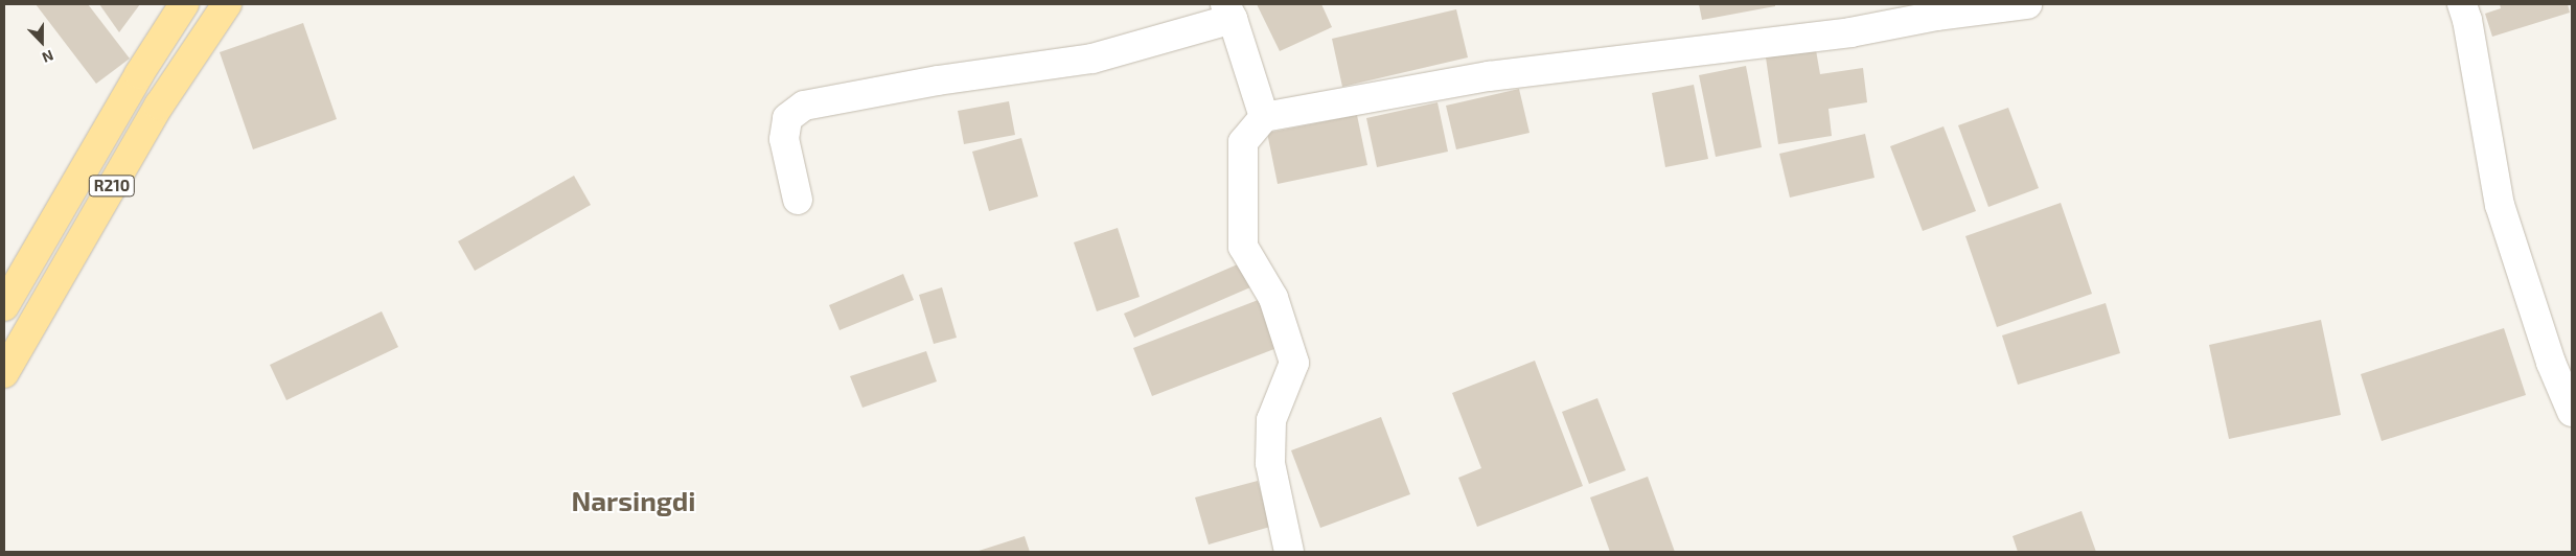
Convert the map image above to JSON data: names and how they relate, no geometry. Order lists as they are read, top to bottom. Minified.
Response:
{"streets":{"main road":["R210"]},"districts":["Narsingdi"],"north":"bottom"}
